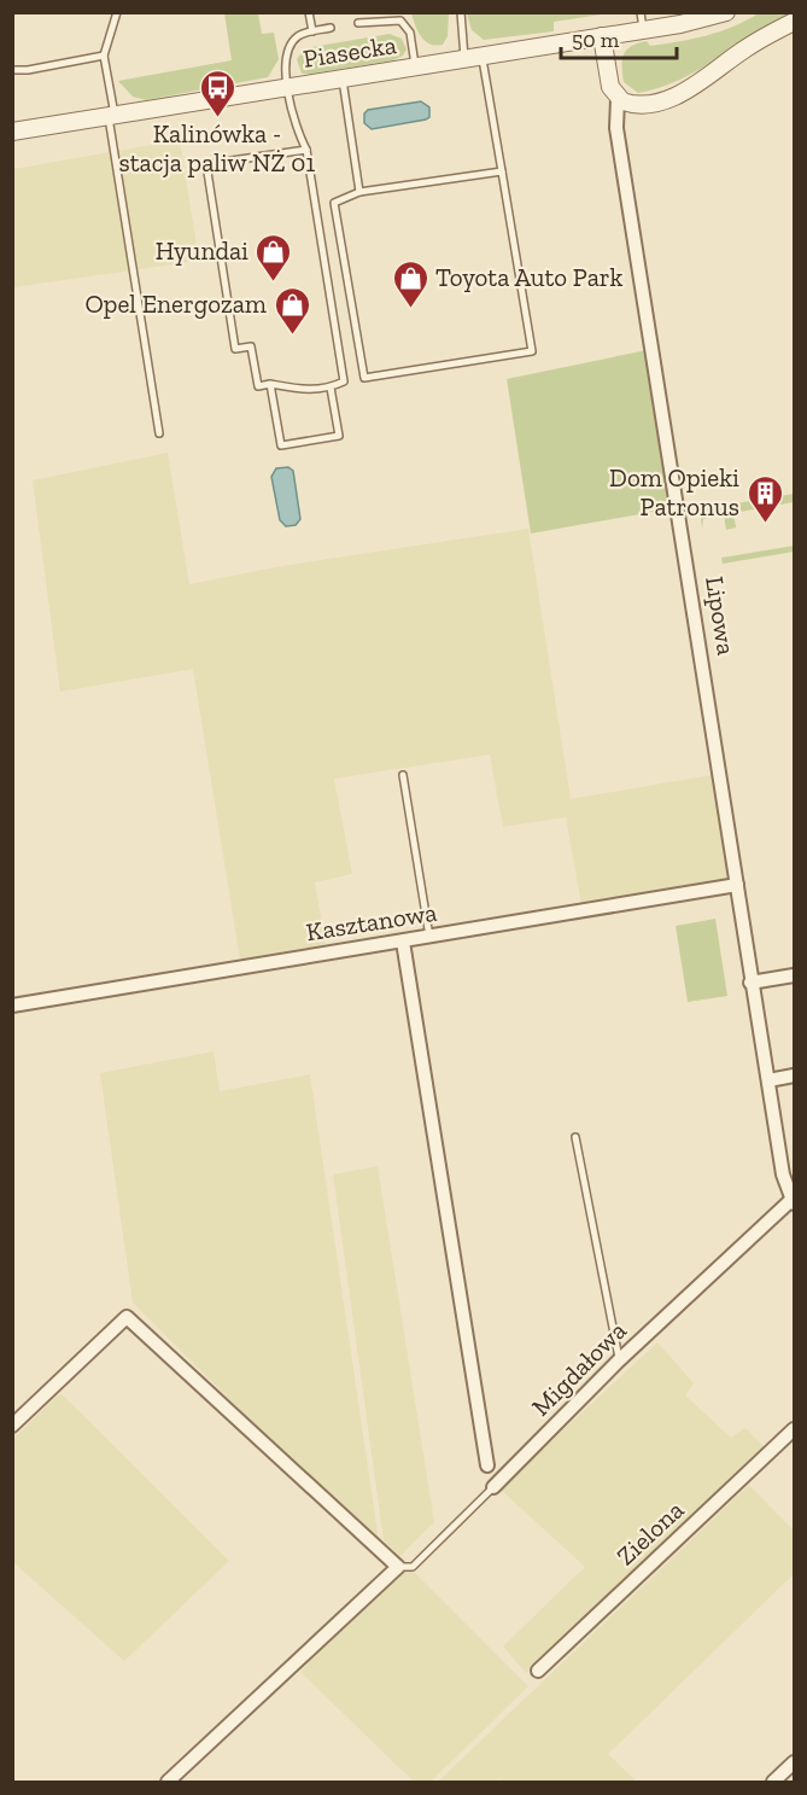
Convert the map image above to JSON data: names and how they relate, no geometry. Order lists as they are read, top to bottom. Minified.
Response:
{"streets":{"street":["Piasecka","Lipowa","Kasztanowa","Migdałowa","Zielona"]},"crossings":[["Piasecka","Lipowa"],["Lipowa","Kasztanowa"],["Lipowa","Migdałowa"]],"places":{"bus stop":["Kalinówka - stacja paliw NŻ 01"],"shop":["Hyundai","Toyota Auto Park","Opel Energozam"],"building":["Dom Opieki Patronus"]},"scale_bar":"50 m"}
